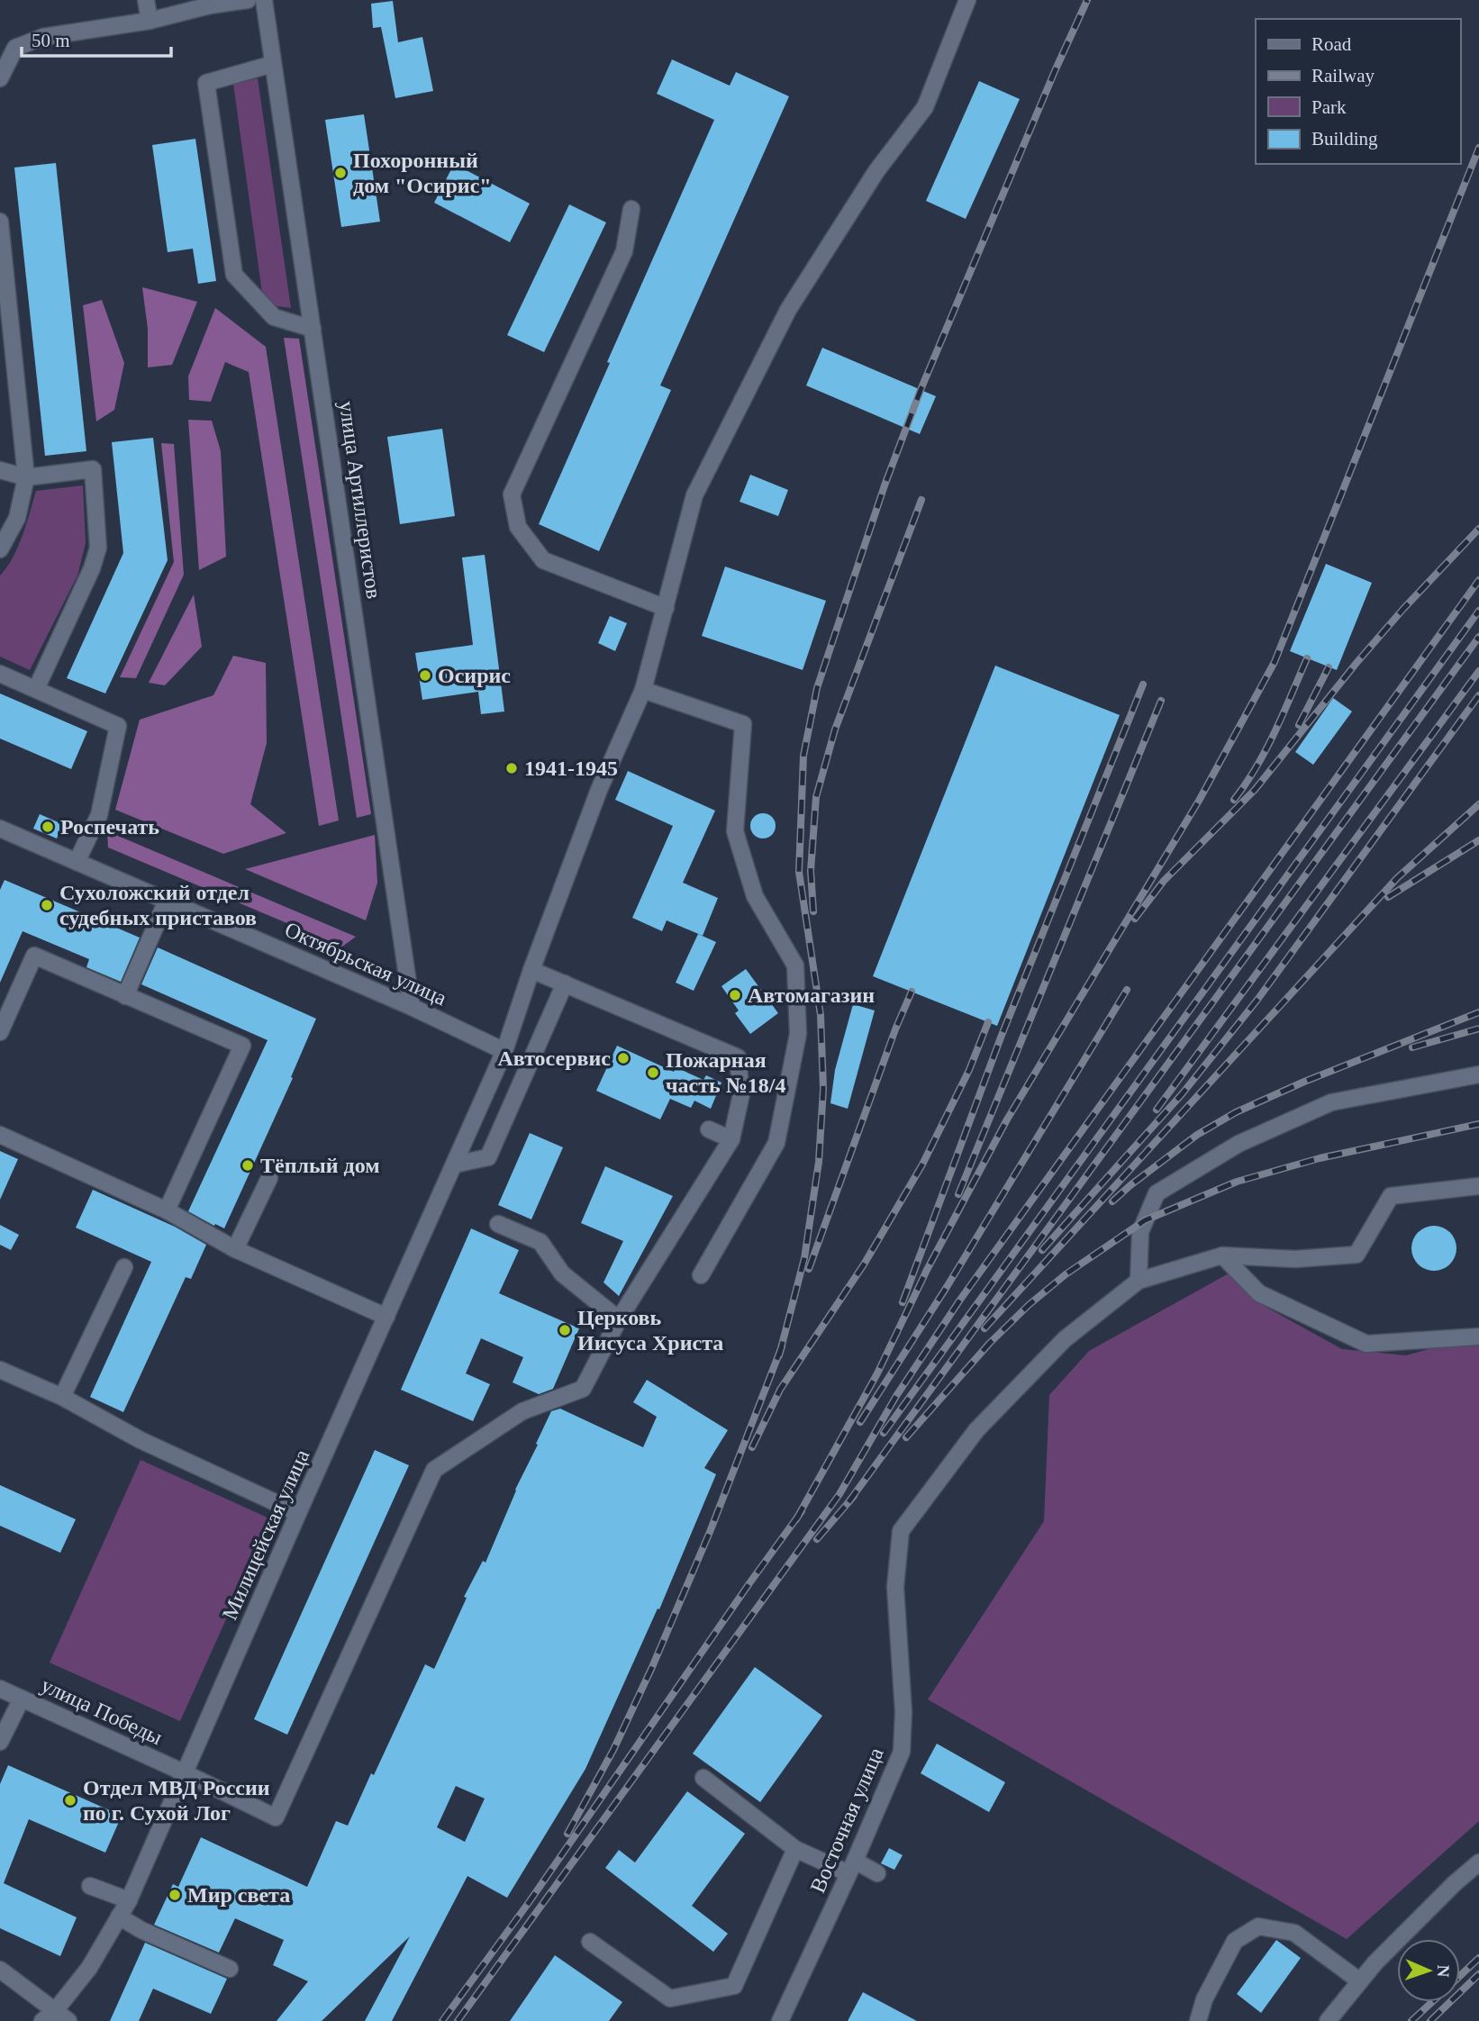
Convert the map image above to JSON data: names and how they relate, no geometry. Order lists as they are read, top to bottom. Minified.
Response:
{"streets":{"street":["улица Артиллеристов","Октябрьская улица","Милицейская улица","улица Победы","Восточная улица"]},"crossings":[["улица Артиллеристов","Октябрьская улица"],["Октябрьская улица","Милицейская улица"],["Милицейская улица","улица Победы"]],"places":["Похоронный дом \"Осирис\"","Осирис","1941-1945","Роспечать","Сухоложский отдел судебных приставов","Автомагазин","Автосервис","Пожарная часть №18/4","Тёплый дом","Церковь Иисуса Христа","Отдел МВД России по г. Сухой Лог","Мир света"],"legend":["Road","Railway","Park","Building"],"scale_bar":"50 m","north":"right"}
